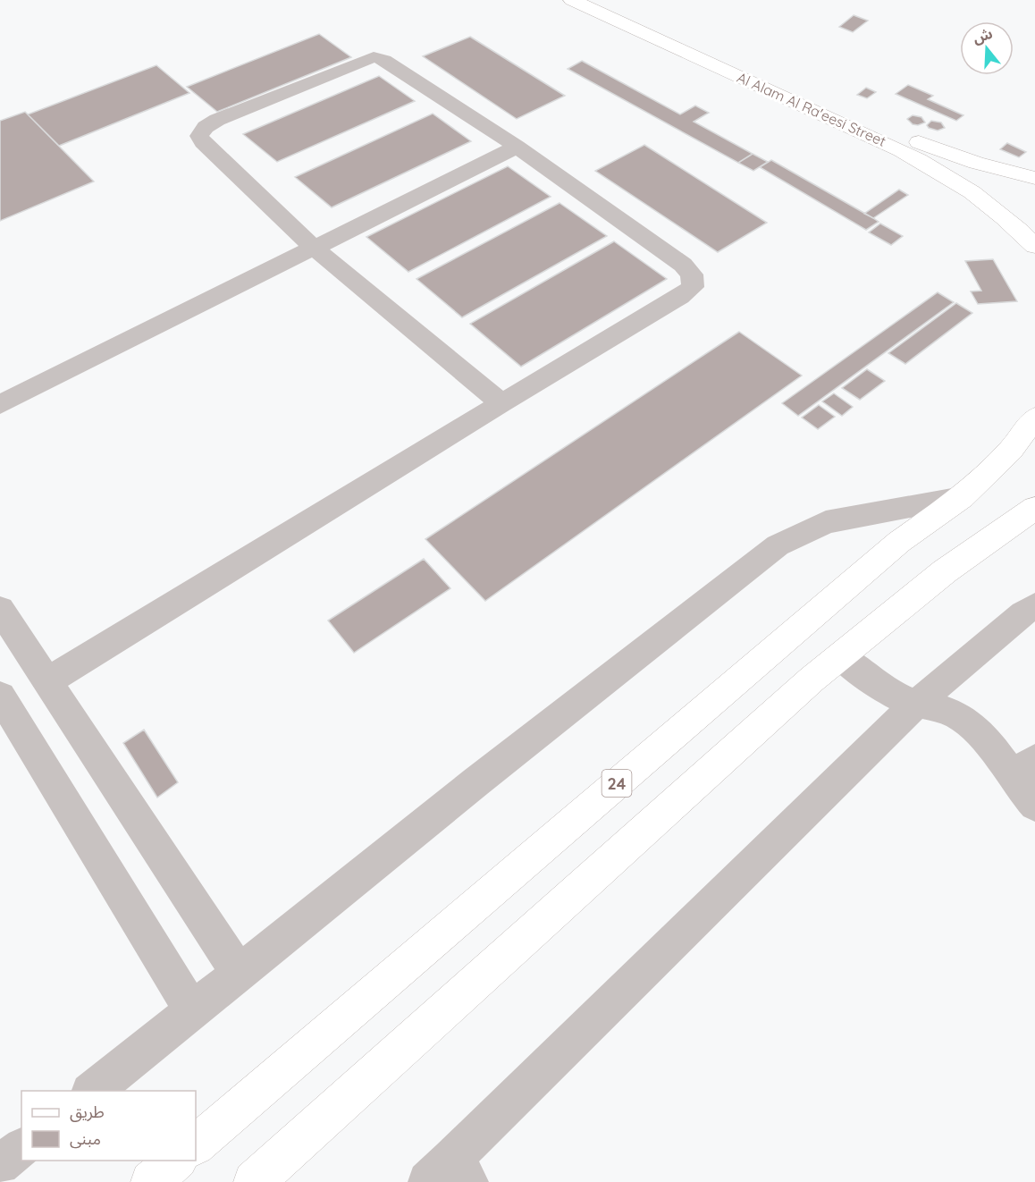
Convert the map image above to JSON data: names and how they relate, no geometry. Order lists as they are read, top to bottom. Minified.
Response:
{"streets":{"main road":["Al Alam Al Ra'eesi Street","24"]},"legend":["طريق","مبنى"],"north":"top"}
